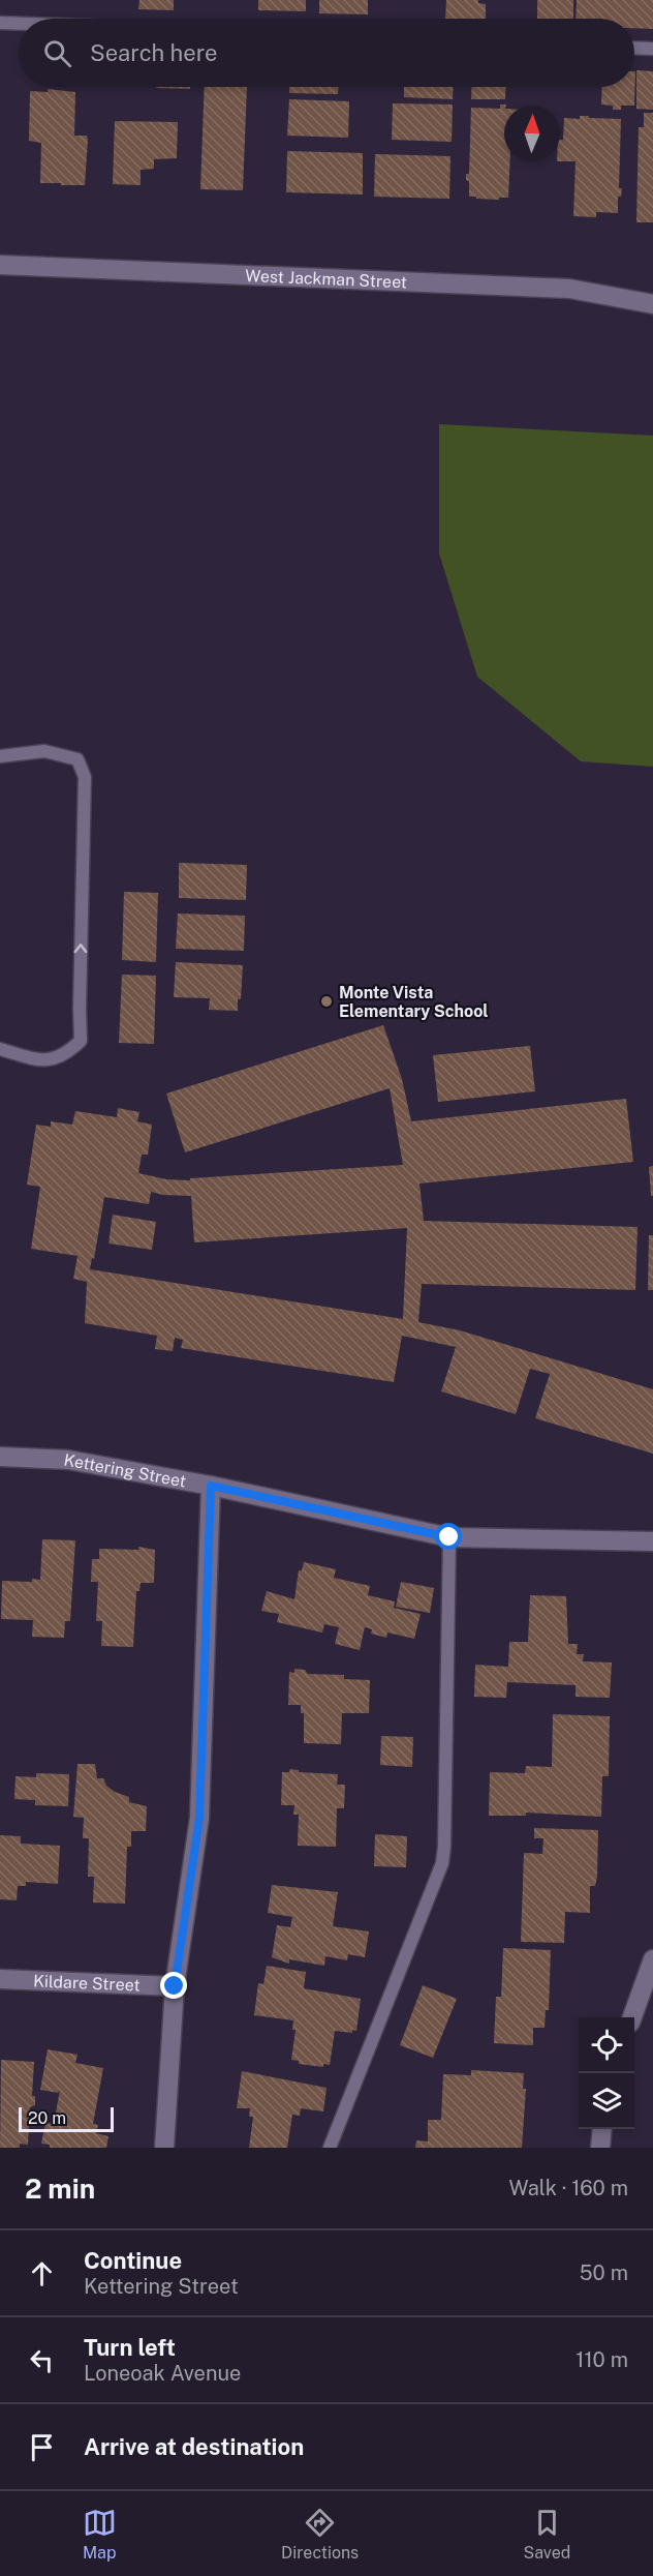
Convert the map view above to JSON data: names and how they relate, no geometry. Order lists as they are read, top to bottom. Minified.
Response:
{"streets":{"street":["West Jackman Street","Kettering Street","Kildare Street"]},"places":["Monte Vista Elementary School"],"scale_bar":"20 m","north":"top","page":{"search":"Search here","scale":"20 m","heading":["2 min","Walk · 160 m"],"list":[["Continue","Kettering Street","50 m"],["Turn left","Loneoak Avenue","110 m"],"Arrive at destination"],"nav":["Map","Directions","Saved"]}}
